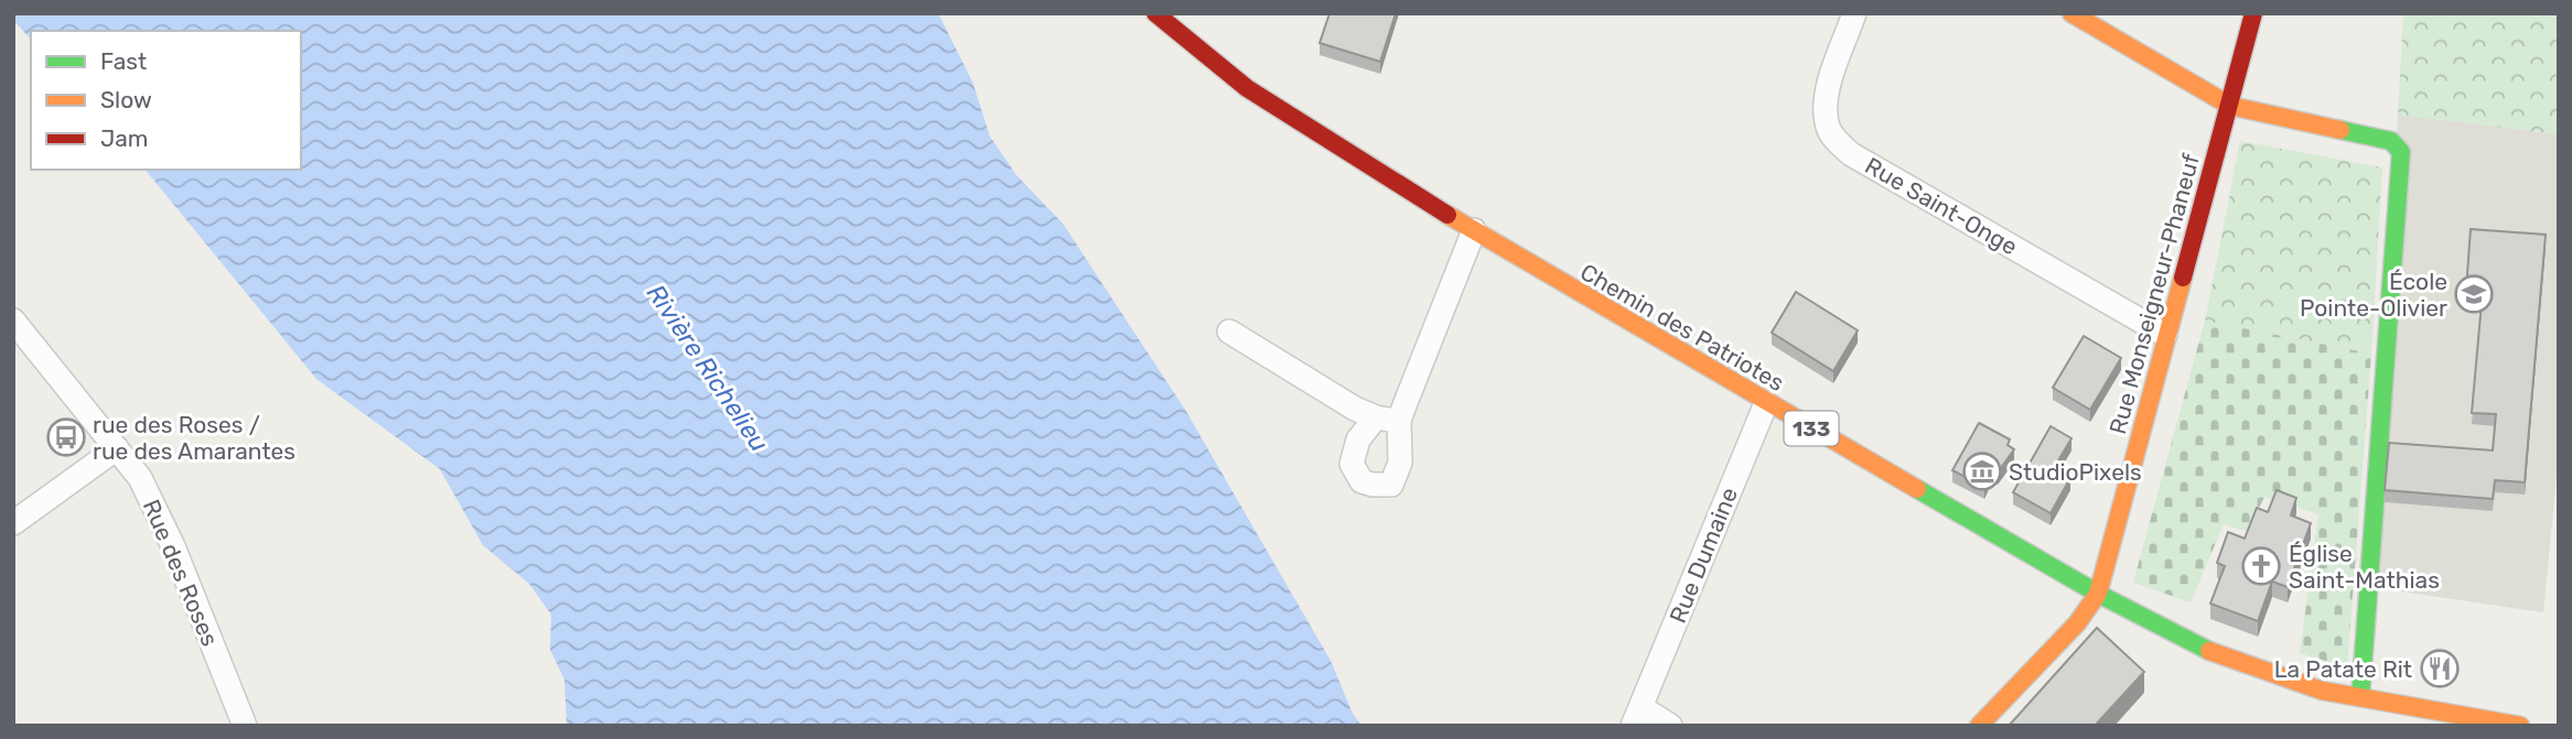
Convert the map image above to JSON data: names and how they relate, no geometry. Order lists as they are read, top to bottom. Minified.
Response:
{"streets":{"street":["Rue Saint-Onge","Rue Monseigneur-Phaneuf","Chemin des Patriotes","133","Rue Dumaine","Rue des Roses"]},"crossings":[["Rue Saint-Onge","Rue Monseigneur-Phaneuf"],["Rue Monseigneur-Phaneuf","Chemin des Patriotes"],["Chemin des Patriotes","Rue Dumaine"]],"water":["Rivière Richelieu"],"places":{"school or university":["École Pointe-Olivier"],"bus stop":["rue des Roses / rue des Amarantes"],"museum":["StudioPixels"],"church":["Église Saint-Mathias"],"restaurant":["La Patate Rit"]},"legend":["Fast","Slow","Jam"]}
